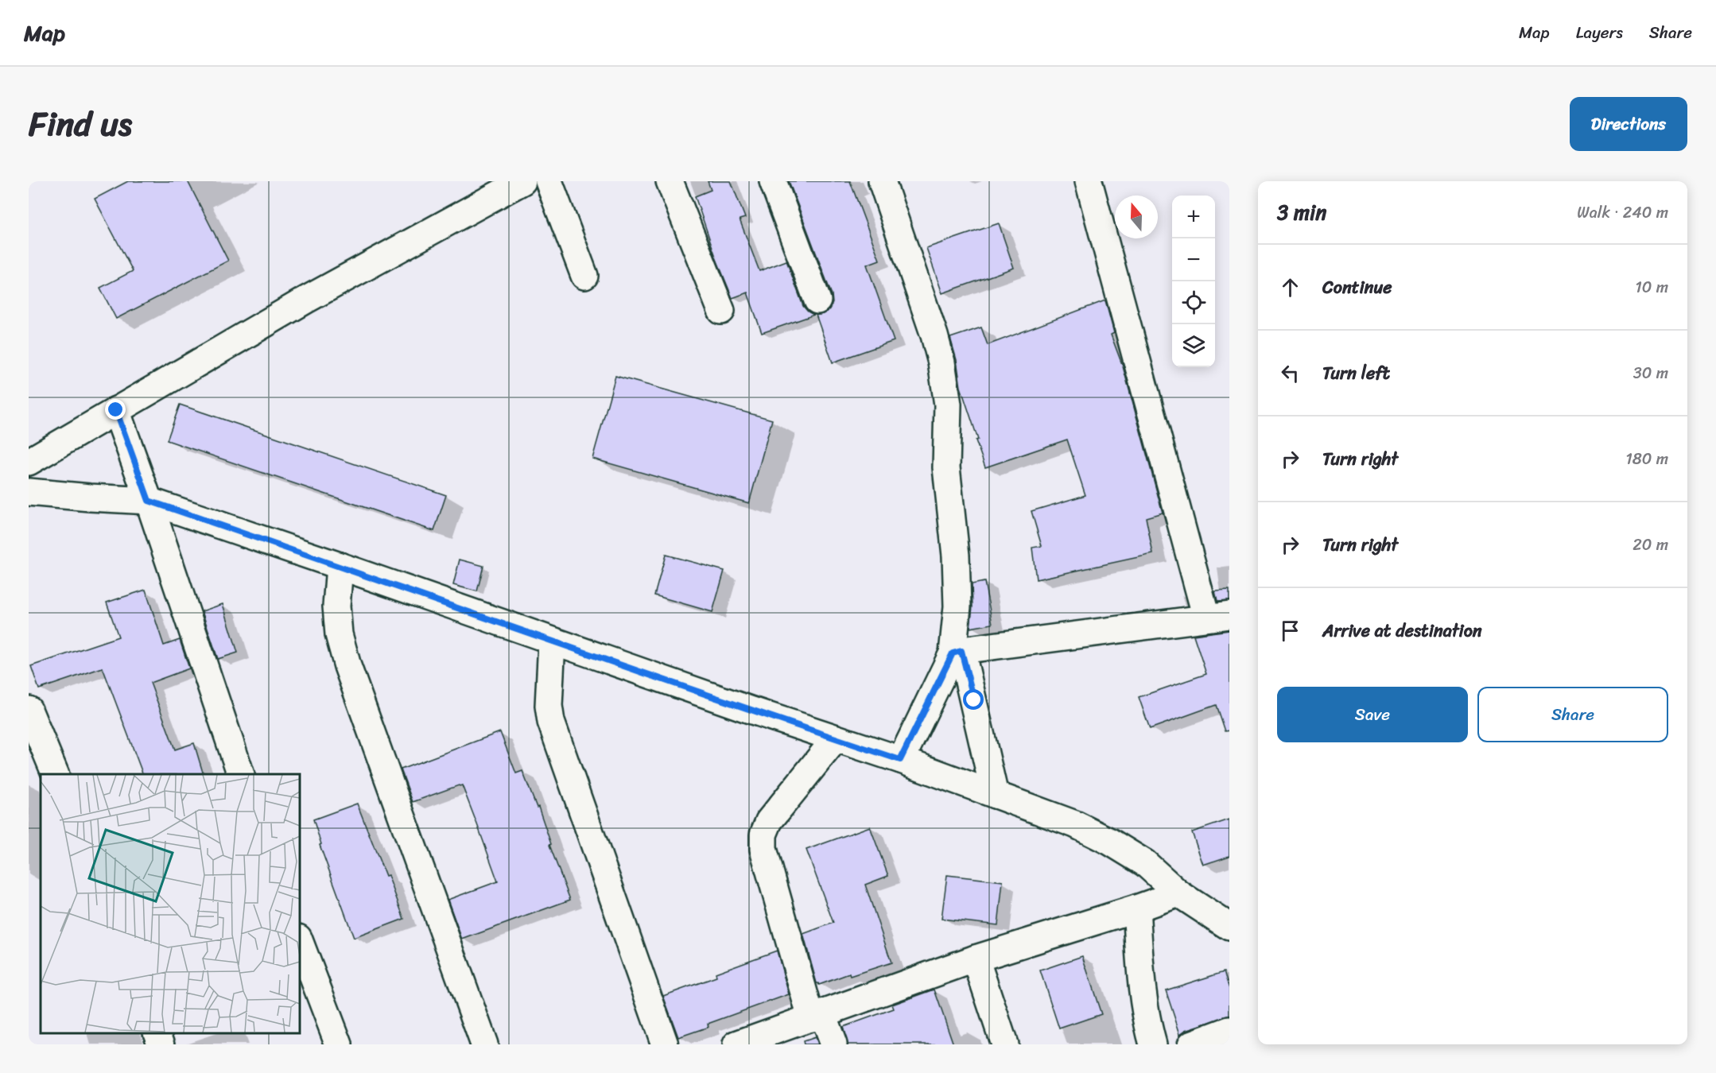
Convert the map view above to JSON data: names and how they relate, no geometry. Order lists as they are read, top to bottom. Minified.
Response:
{"north":"top","page":{"header":"Map","nav":["Map","Layers","Share"],"title":"Find us","buttons":["Directions",["Save","Share"]],"heading":["3 min","Walk · 240 m"],"map_buttons":["+","−"],"list":[["Continue","10 m"],["Turn left","30 m"],["Turn right","180 m"],["Turn right","20 m"],"Arrive at destination"]}}
